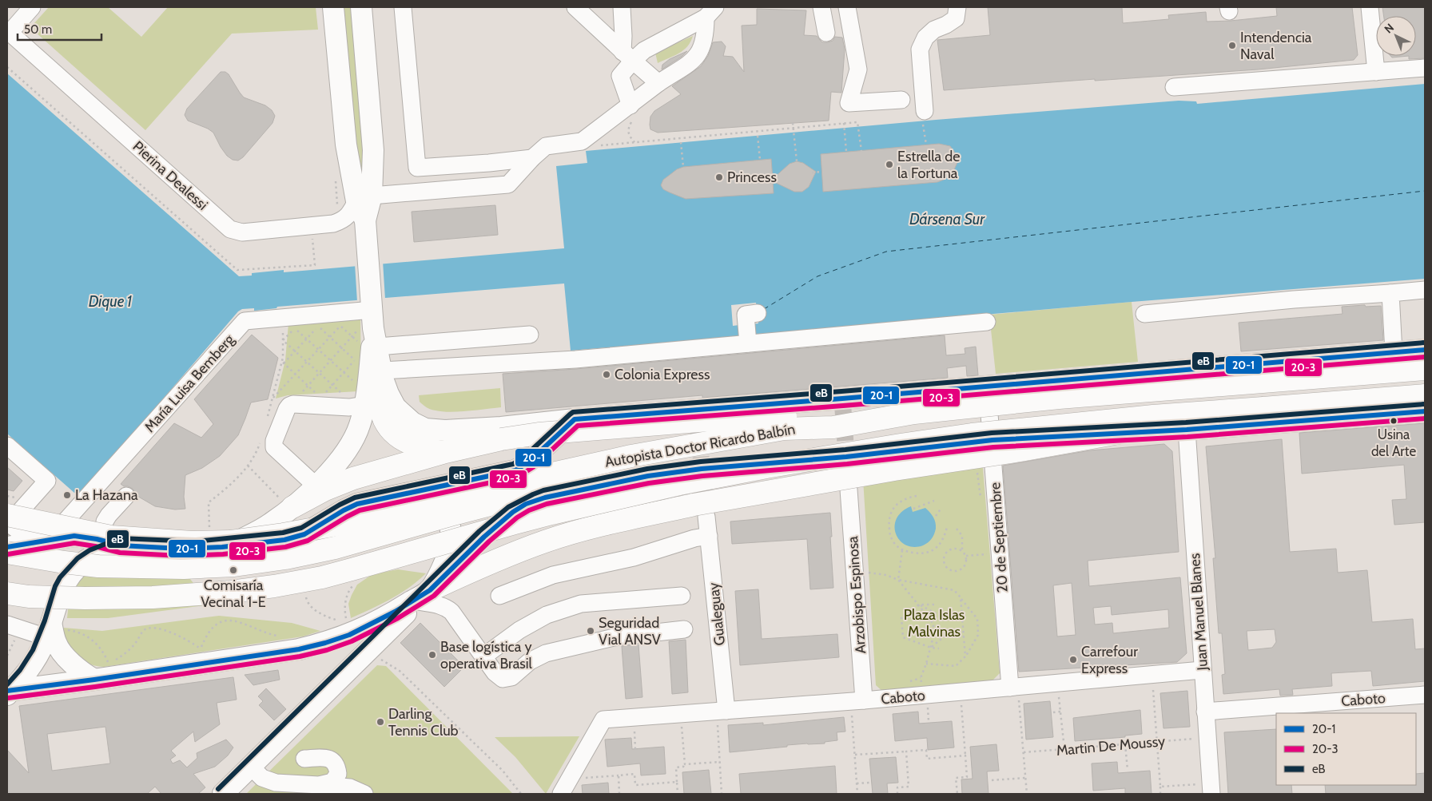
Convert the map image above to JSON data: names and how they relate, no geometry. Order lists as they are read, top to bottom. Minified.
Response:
{"streets":{"highway":["Autopista Doctor Ricardo Balbín"],"street":["Pierina Dealessi","María Luisa Bemberg","20 de Septiembre","Arzobispo Espinosa","Juan Manuel Blanes","Gualeguay","Caboto"],"path":["Martin De Moussy"]},"crossings":[["20 de Septiembre","Caboto"],["Arzobispo Espinosa","Caboto"],["Juan Manuel Blanes","Caboto"],["Gualeguay","Caboto"]],"water":["Dársena Sur","Dique 1"],"parks":["Plaza Islas Malvinas"],"places":["Intendencia Naval","Estrella de la Fortuna","Princess","Colonia Express","Usina del Arte","La Hazana","Comisaría Vecinal 1-E","Seguridad Vial ANSV","Base logística y operativa Brasil","Carrefour Express","Darling Tennis Club"],"lines":["transit line eB","transit line 20-1","transit line 20-3"],"legend":["20-1","20-3","eB"],"scale_bar":"50 m","north":"top left"}
